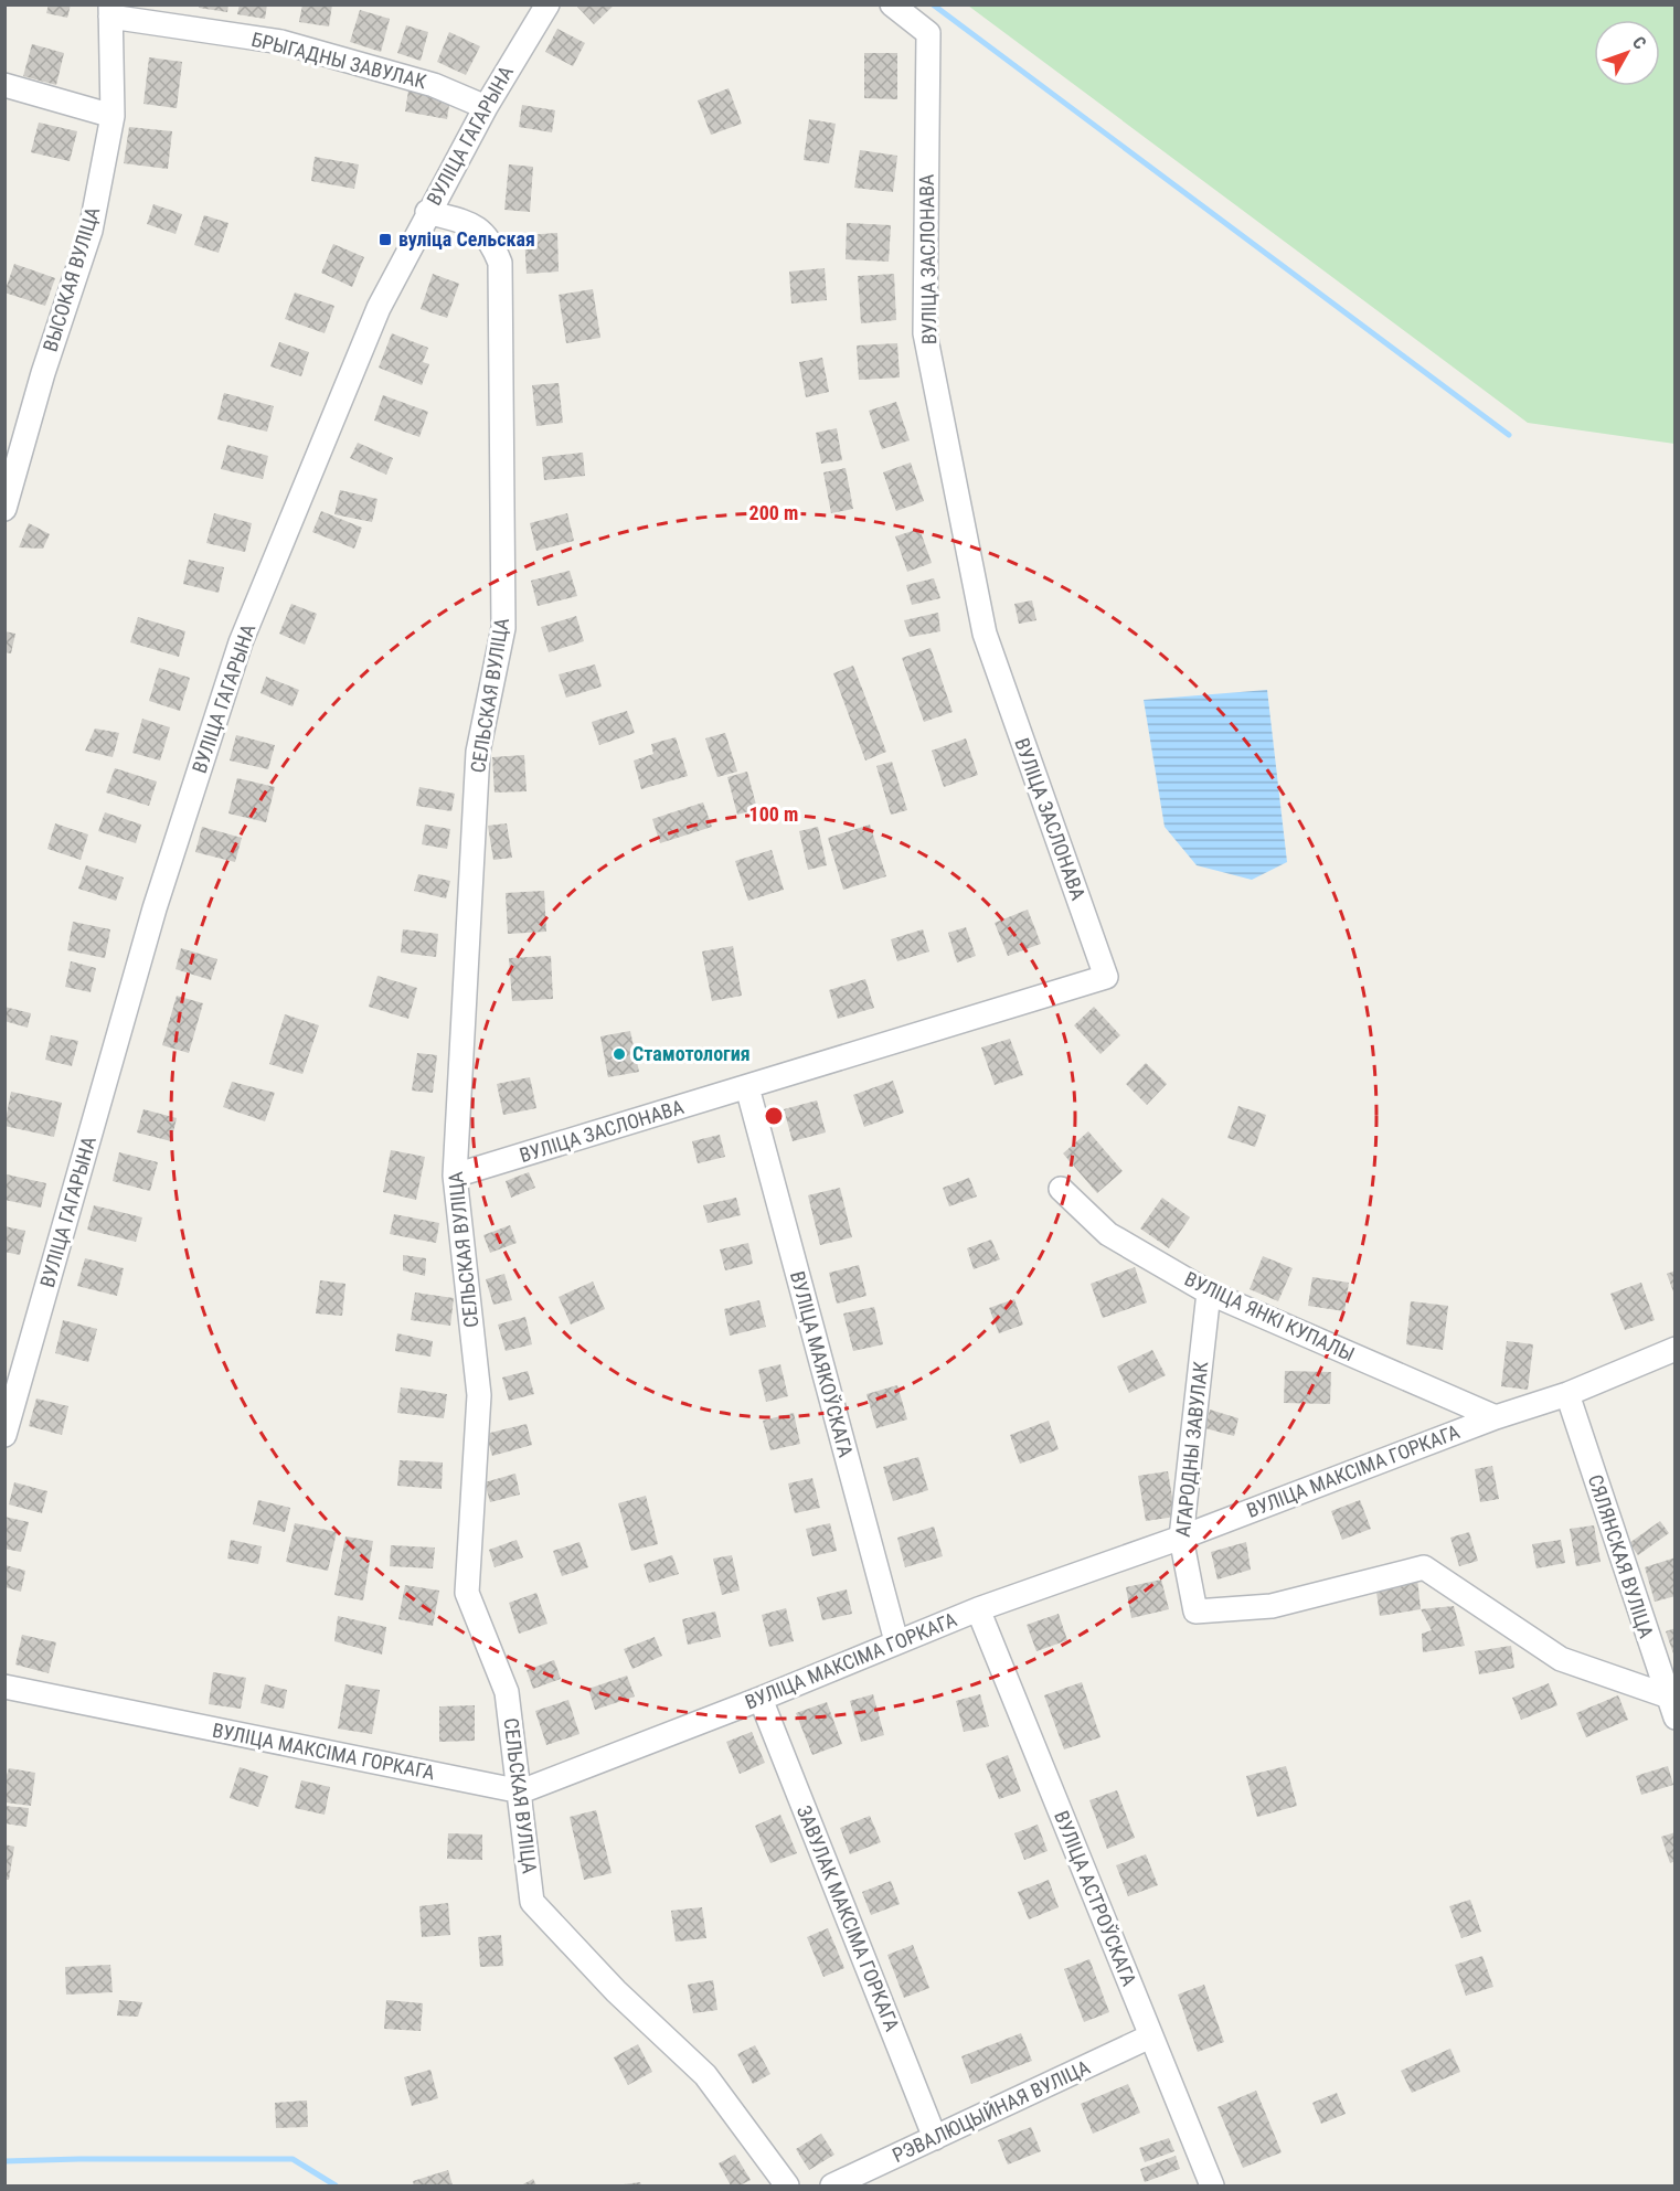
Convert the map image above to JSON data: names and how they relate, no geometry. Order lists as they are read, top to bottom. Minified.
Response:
{"streets":{"street":["БРЫГАДНЫ ЗАВУЛАК","ВУЛІЦА ГАГАРЫНА","ВУЛІЦА ЗАСЛОНАВА","ВЫСОКАЯ ВУЛІЦА","СЕЛЬСКАЯ ВУЛІЦА","ВУЛІЦА ЯНКІ КУПАЛЫ","ВУЛІЦА МАЯКОЎСКАГА","АГАРОДНЫ ЗАВУЛАК","ВУЛІЦА МАКСІМА ГОРКАГА","СЯЛЯНСКАЯ ВУЛІЦА","ВУЛІЦА АСТРОЎСКАГА","ЗАВУЛАК МАКСІМА ГОРКАГА","РЭВАЛЮЦЫЙНАЯ ВУЛІЦА"]},"crossings":[["БРЫГАДНЫ ЗАВУЛАК","ВУЛІЦА ГАГАРЫНА"],["БРЫГАДНЫ ЗАВУЛАК","ВЫСОКАЯ ВУЛІЦА"],["ВУЛІЦА ГАГАРЫНА","СЕЛЬСКАЯ ВУЛІЦА"],["ВУЛІЦА ЗАСЛОНАВА","СЕЛЬСКАЯ ВУЛІЦА"],["ВУЛІЦА ЗАСЛОНАВА","ВУЛІЦА МАЯКОЎСКАГА"],["СЕЛЬСКАЯ ВУЛІЦА","ВУЛІЦА МАКСІМА ГОРКАГА"],["ВУЛІЦА ЯНКІ КУПАЛЫ","АГАРОДНЫ ЗАВУЛАК"],["ВУЛІЦА ЯНКІ КУПАЛЫ","ВУЛІЦА МАКСІМА ГОРКАГА"],["ВУЛІЦА МАЯКОЎСКАГА","ВУЛІЦА МАКСІМА ГОРКАГА"],["АГАРОДНЫ ЗАВУЛАК","ВУЛІЦА МАКСІМА ГОРКАГА"],["АГАРОДНЫ ЗАВУЛАК","СЯЛЯНСКАЯ ВУЛІЦА"],["ВУЛІЦА МАКСІМА ГОРКАГА","СЯЛЯНСКАЯ ВУЛІЦА"],["ВУЛІЦА МАКСІМА ГОРКАГА","ВУЛІЦА АСТРОЎСКАГА"],["ВУЛІЦА МАКСІМА ГОРКАГА","ЗАВУЛАК МАКСІМА ГОРКАГА"],["ВУЛІЦА АСТРОЎСКАГА","РЭВАЛЮЦЫЙНАЯ ВУЛІЦА"],["ЗАВУЛАК МАКСІМА ГОРКАГА","РЭВАЛЮЦЫЙНАЯ ВУЛІЦА"]],"places":{"transit":["вуліца Сельская"],"other":["Стамотология"]},"north":"top right","rings":["200 m","100 m"]}
